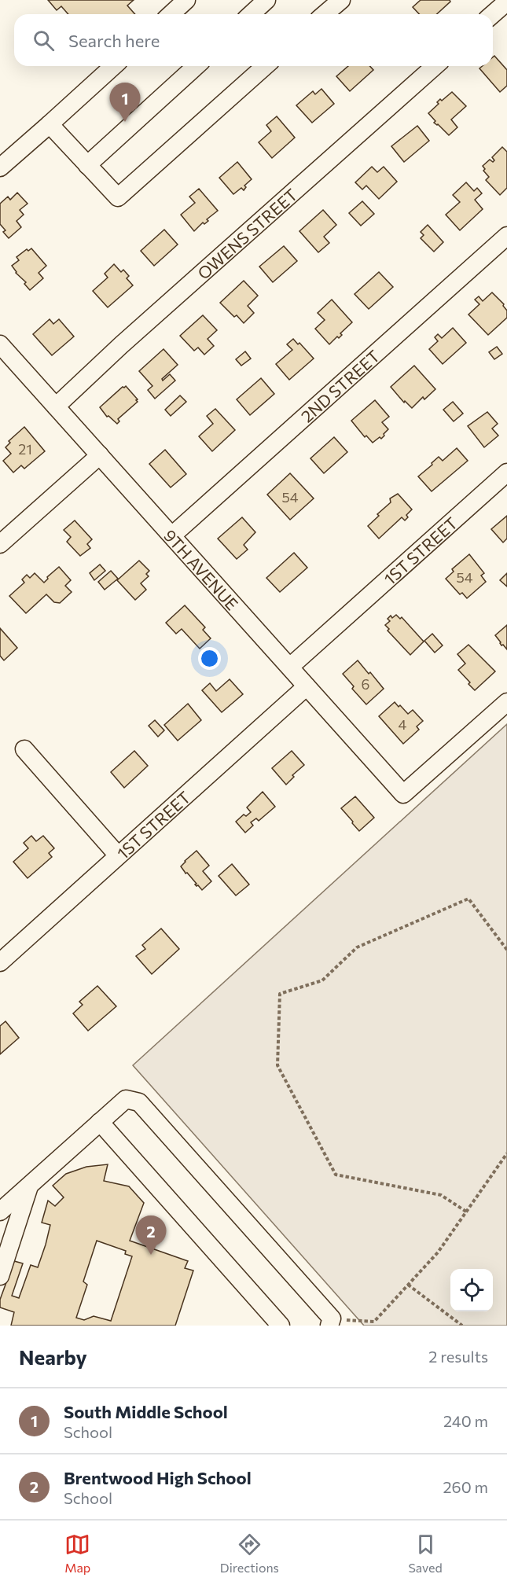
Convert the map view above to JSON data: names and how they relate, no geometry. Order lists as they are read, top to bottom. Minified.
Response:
{"streets":{"street":["OWENS STREET","2ND STREET","1ST STREET","9TH AVENUE"]},"crossings":[["OWENS STREET","9TH AVENUE"],["2ND STREET","9TH AVENUE"],["1ST STREET","9TH AVENUE"]],"house_numbers":["21","54","54","6","4"],"page":{"search":"Search here","pins":["1","2"],"heading":["Nearby","2 results"],"list":[{"mark":"1","name":"South Middle School","note":"School","value":"240 m"},{"mark":"2","name":"Brentwood High School","note":"School","value":"260 m"}],"nav":["Map","Directions","Saved"]}}
